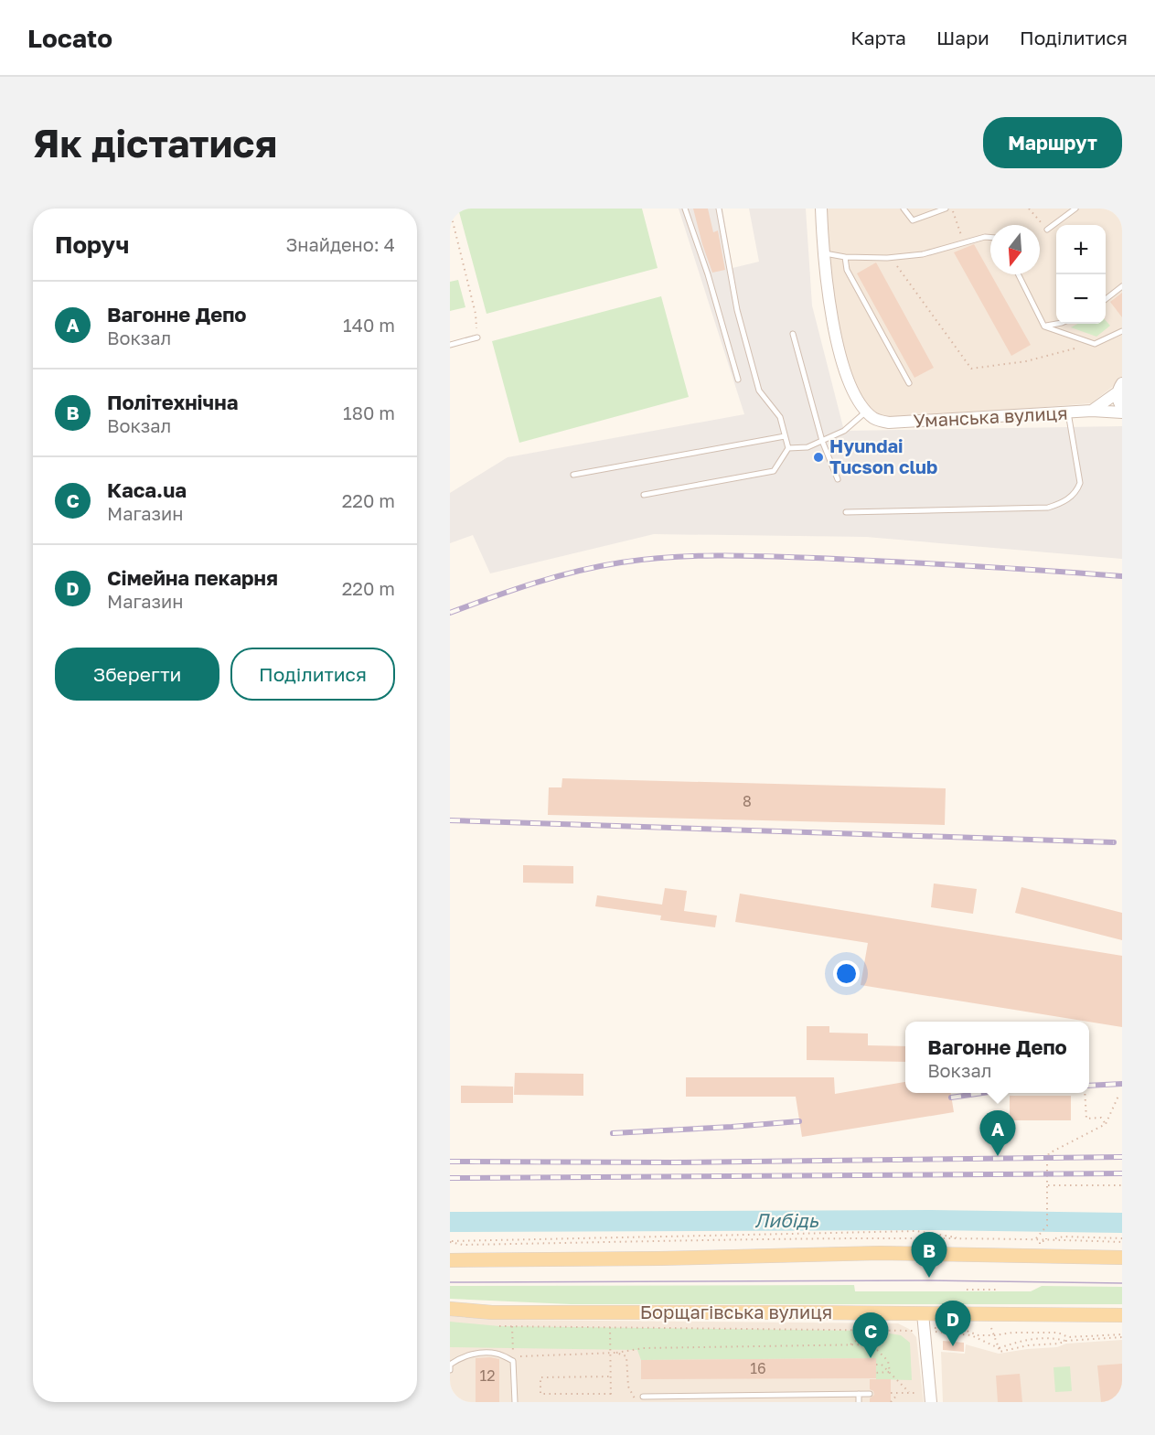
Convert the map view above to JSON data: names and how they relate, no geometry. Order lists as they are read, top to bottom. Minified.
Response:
{"streets":{"main road":["Борщагівська вулиця"],"street":["Уманська вулиця"]},"water":["Либідь"],"places":["Hyundai Tucson club"],"house_numbers":["8","16","12"],"north":"bottom","page":{"header":"Locato","nav":["Карта","Шари","Поділитися"],"buttons":["Маршрут",["Зберегти","Поділитися"]],"title":"Як дістатися","heading":["Поруч","Знайдено: 4"],"map_buttons":["+","−"],"list":[{"mark":"A","name":"Вагонне Депо","note":"Вокзал","value":"140 m"},{"mark":"B","name":"Політехнічна","note":"Вокзал","value":"180 m"},{"mark":"C","name":"Каса.ua","note":"Магазин","value":"220 m"},{"mark":"D","name":"Сімейна пекарня","note":"Магазин","value":"220 m"}],"popup":["Вагонне Депо","Вокзал"],"pins":["A","B","D","C"]}}
